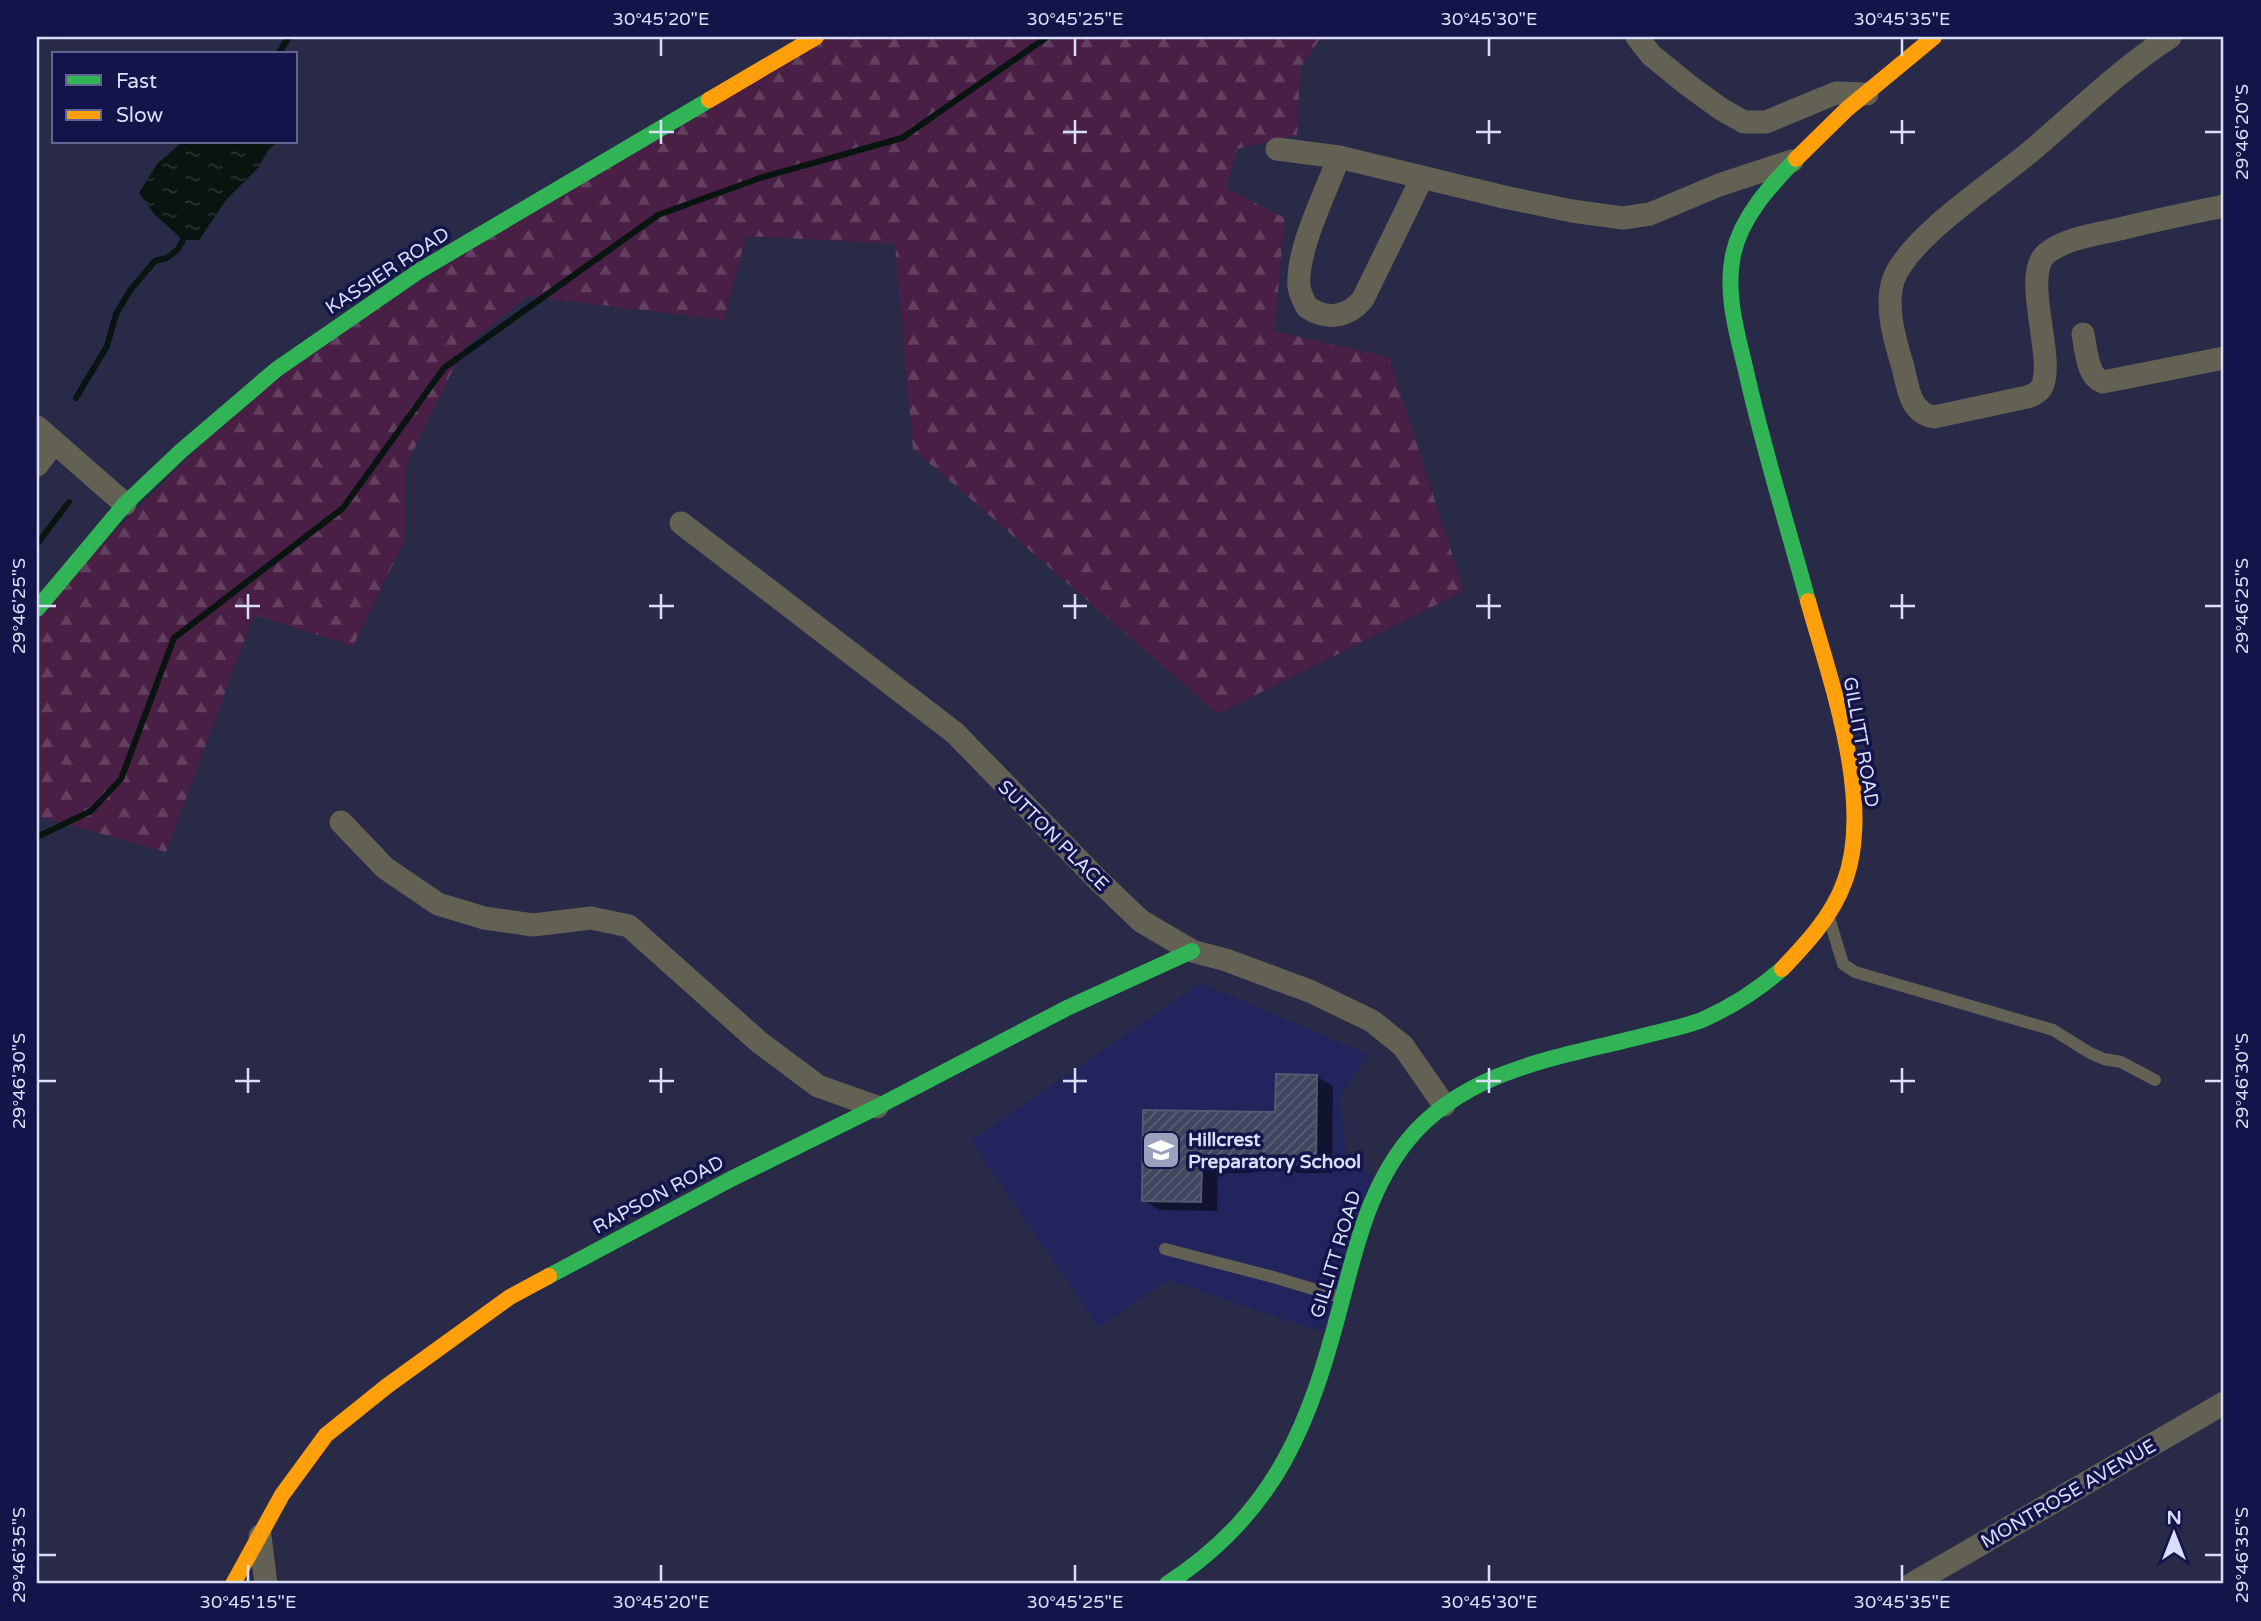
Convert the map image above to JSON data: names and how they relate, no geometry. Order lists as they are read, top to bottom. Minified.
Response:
{"streets":{"street":["KASSIER ROAD","GILLITT ROAD","SUTTON PLACE","RAPSON ROAD","MONTROSE AVENUE"]},"crossings":[["GILLITT ROAD","SUTTON PLACE"],["SUTTON PLACE","RAPSON ROAD"]],"places":{"school or university":["Hillcrest Preparatory School"]},"legend":["Fast","Slow"],"north":"top","coordinates":["30°45'20\"E","30°45'25\"E","30°45'30\"E","30°45'35\"E","29°46'20\"S","29°46'25\"S","29°46'30\"S","29°46'35\"S","30°45'15\"E"]}
